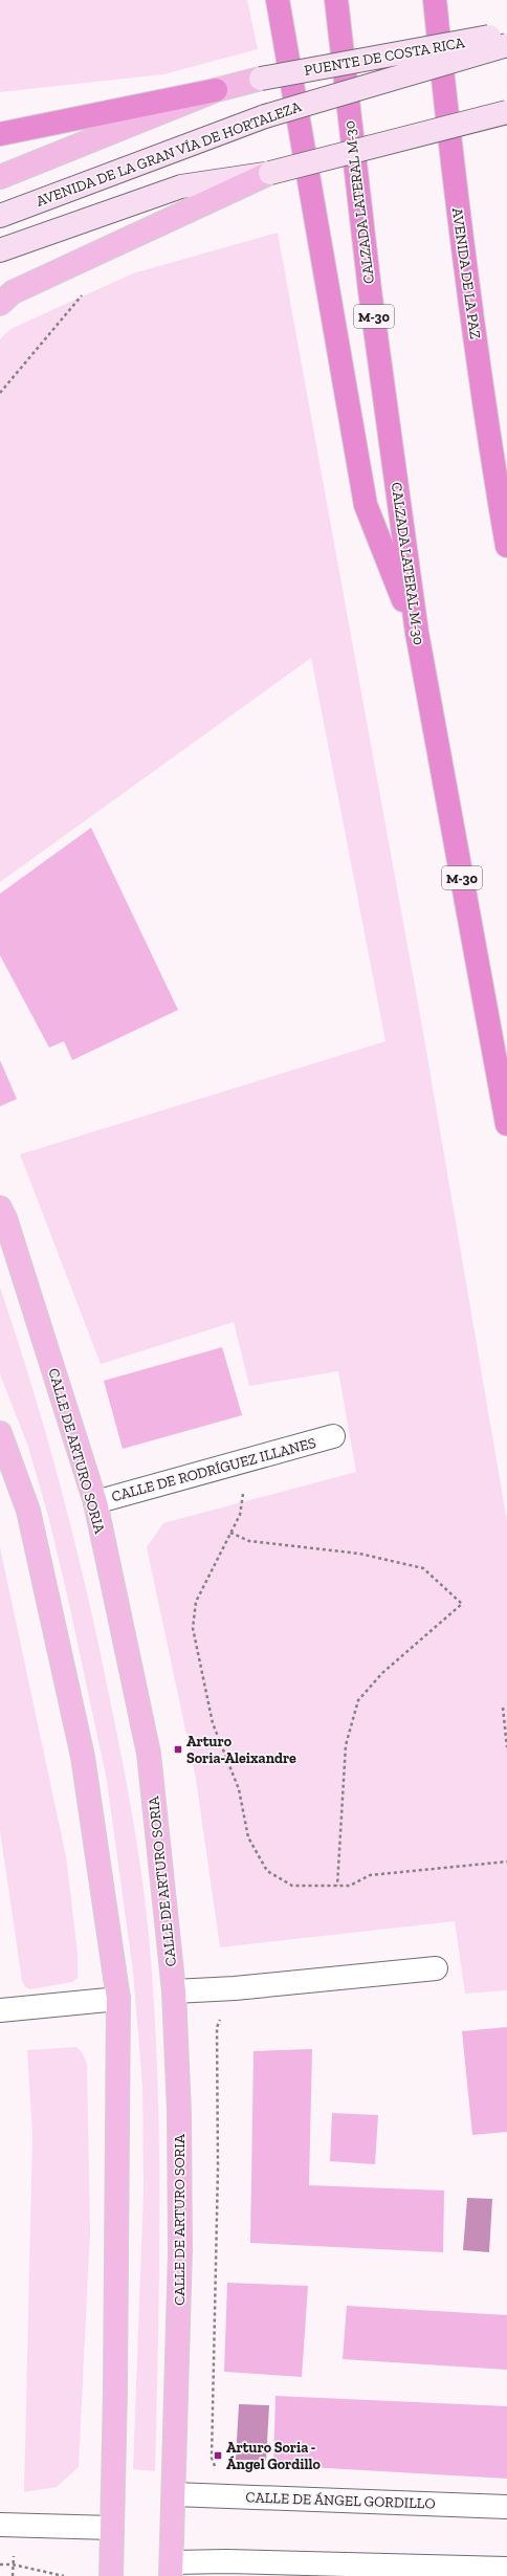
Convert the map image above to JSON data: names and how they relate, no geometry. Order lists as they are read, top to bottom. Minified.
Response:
{"streets":{"highway":["CALZADA LATERAL M-30","AVENIDA DE LA PAZ","M-30"],"main road":["PUENTE DE COSTA RICA","AVENIDA DE LA GRAN VÍA DE HORTALEZA","CALLE DE ARTURO SORIA"],"street":["CALLE DE RODRÍGUEZ ILLANES","CALLE DE ÁNGEL GORDILLO"]},"crossings":[["CALLE DE ARTURO SORIA","CALLE DE RODRÍGUEZ ILLANES"],["CALLE DE ARTURO SORIA","CALLE DE ÁNGEL GORDILLO"]],"places":{"transit":["Arturo Soria-Aleixandre","Arturo Soria - Ángel Gordillo"]}}
